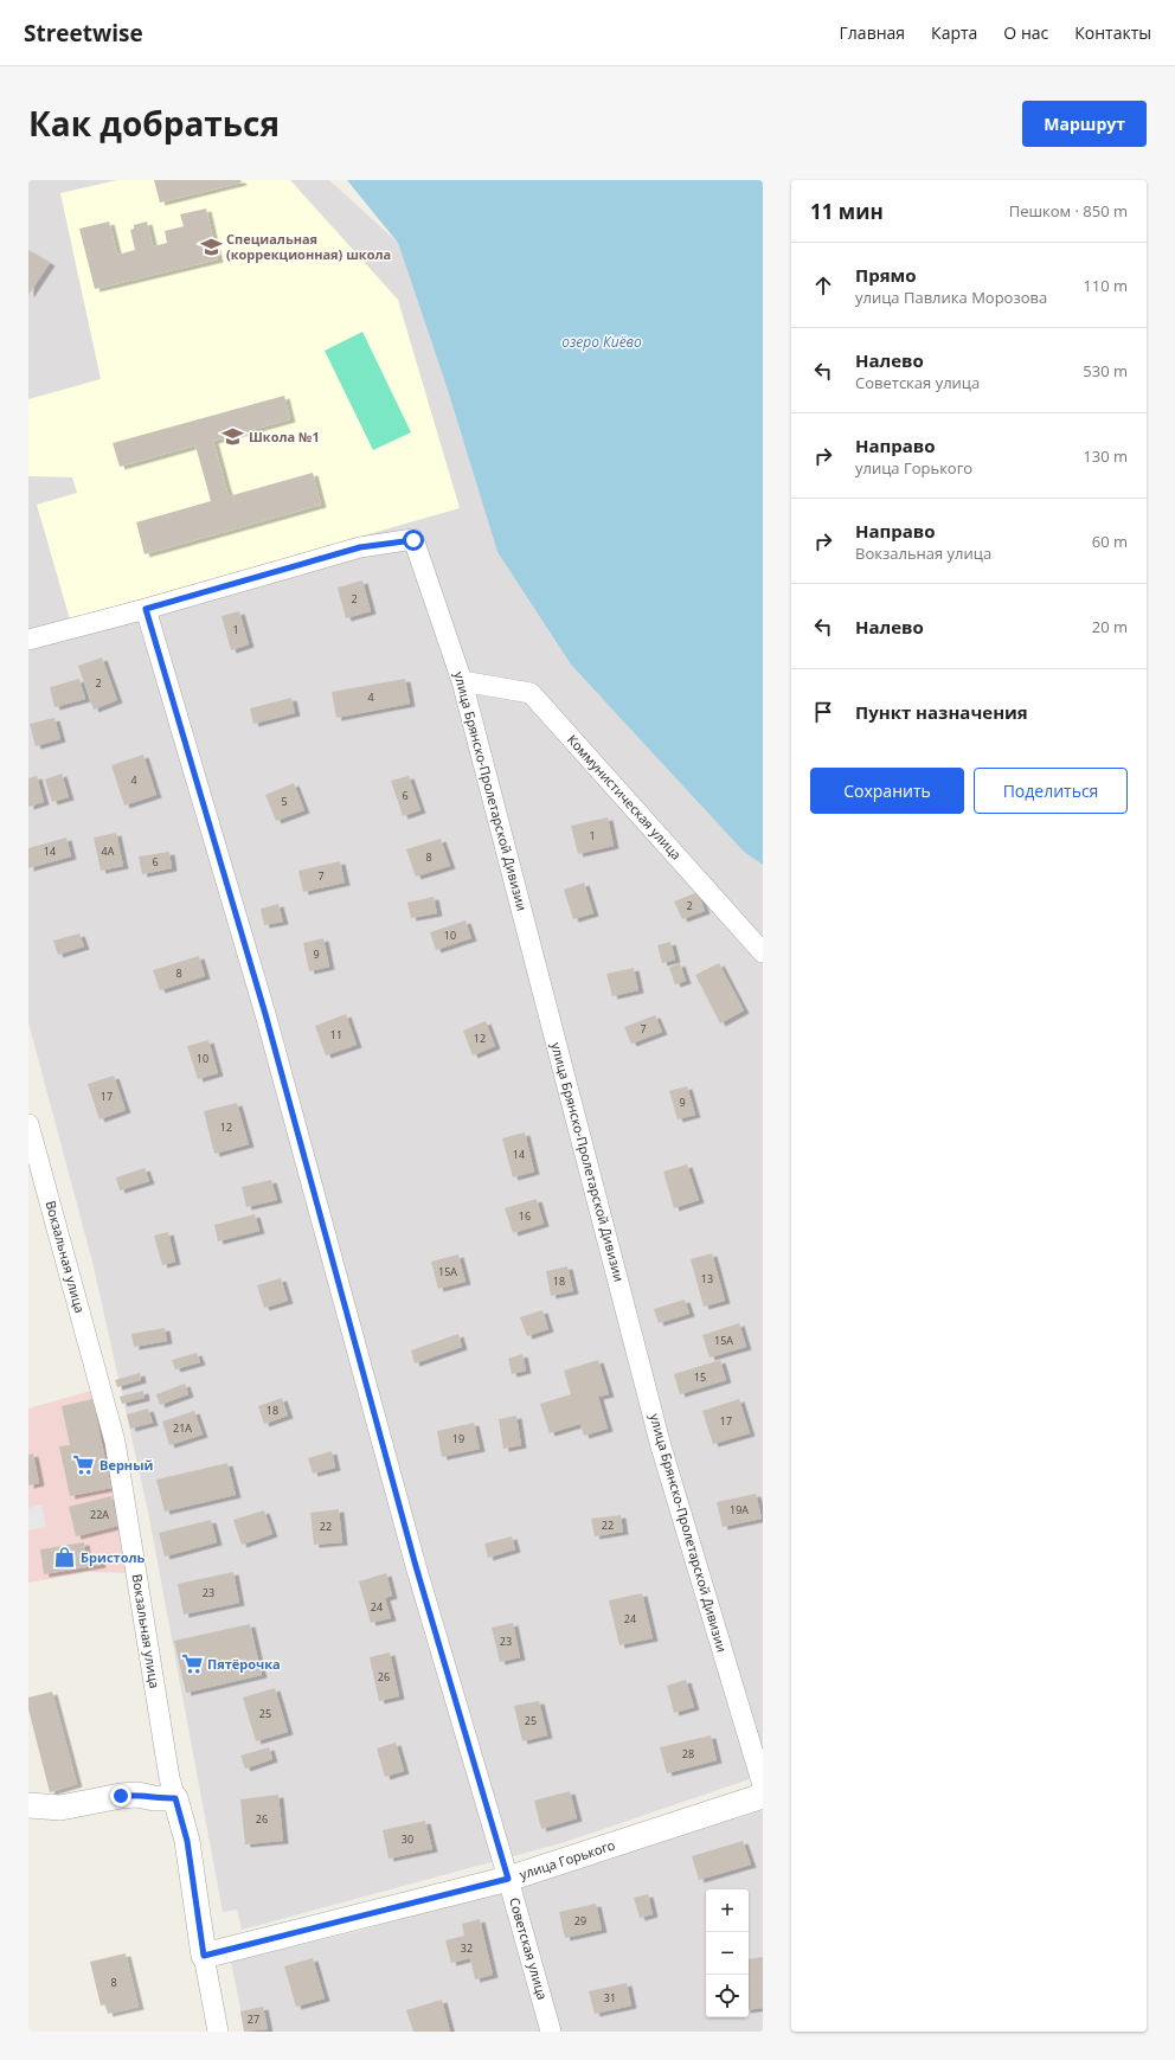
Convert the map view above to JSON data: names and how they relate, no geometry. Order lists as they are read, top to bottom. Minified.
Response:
{"streets":{"street":["улица Брянско-Пролетарской Дивизии","Коммунистическая улица","Вокзальная улица","улица Горького","Советская улица"]},"crossings":[["улица Брянско-Пролетарской Дивизии","Коммунистическая улица"],["улица Брянско-Пролетарской Дивизии","Советская улица"],["Вокзальная улица","улица Горького"],["улица Горького","Советская улица"]],"water":["озеро Киёво"],"places":{"school or university":["Специальная (коррекционная) школа","Школа №1"],"supermarket":["Верный","Пятёрочка"],"shop":["Бристоль"]},"house_numbers":["2","1","2","4","4","6","5","1","14","4А","8","6","7","2","10","9","8","7","11","12","10","17","9","12","14","16","15А","13","18","15А","15","18","17","21А","19","19А","22А","22","22","23","24","24","23","26","25","25","28","26","30","29","32","8","31","27"],"page":{"header":"Streetwise","nav":["Главная","Карта","О нас","Контакты"],"title":"Как добраться","buttons":["Маршрут",["Сохранить","Поделиться"]],"heading":["11 мин","Пешком · 850 m"],"list":[["Прямо","улица Павлика Морозова","110 m"],["Налево","Советская улица","530 m"],["Направо","улица Горького","130 m"],["Направо","Вокзальная улица","60 m"],["Налево","20 m"],"Пункт назначения"],"map_buttons":["+","−"]}}
